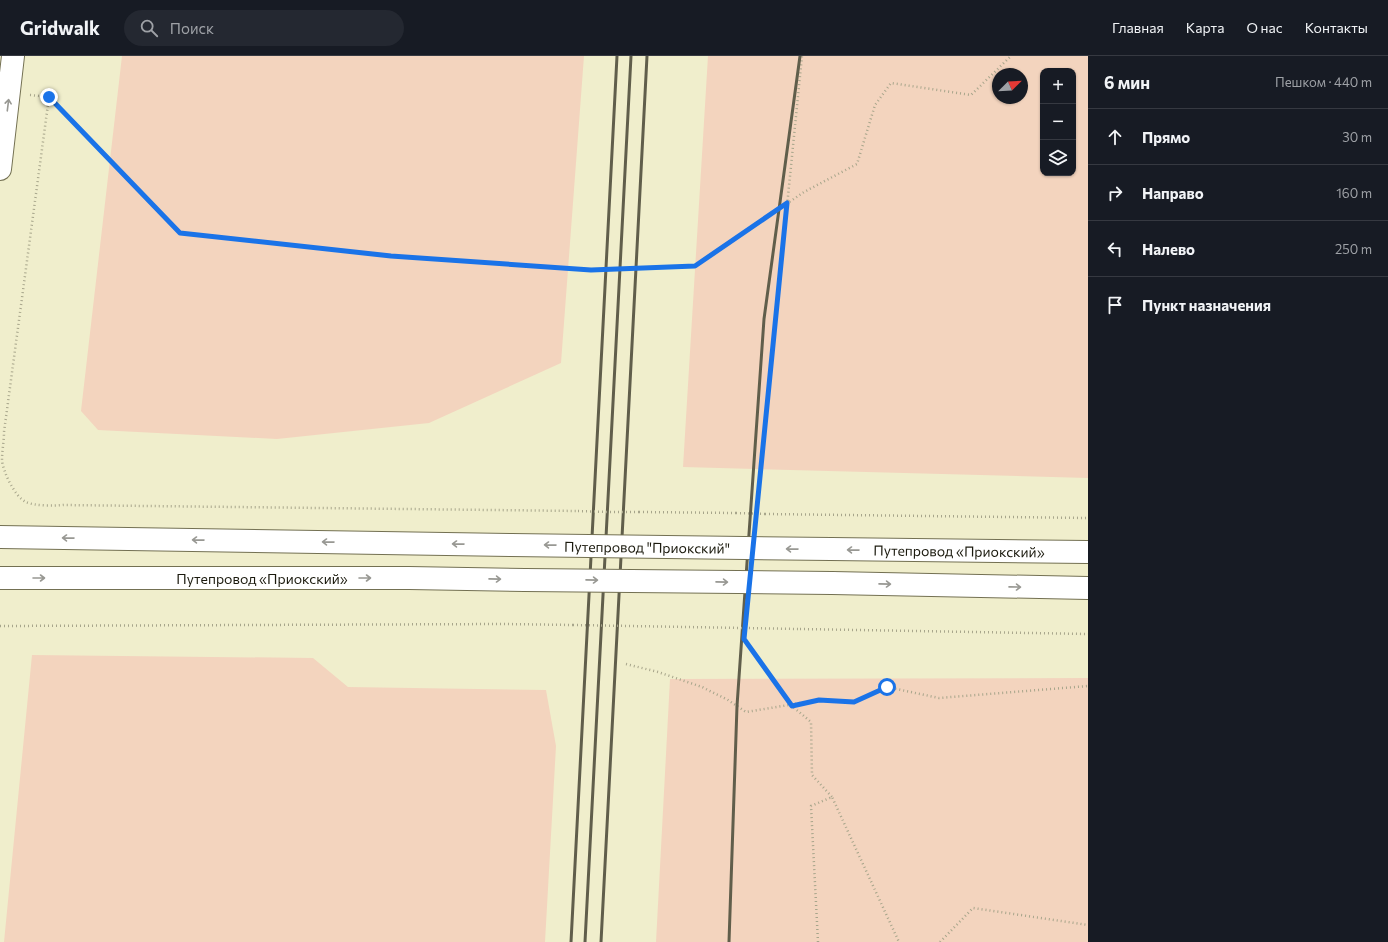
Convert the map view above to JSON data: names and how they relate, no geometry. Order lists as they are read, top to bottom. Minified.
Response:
{"streets":{"main road":["Путепровод \"Приокский\"","Путепровод «Приокский»"]},"crossings":[["Путепровод \"Приокский\"","Путепровод «Приокский»"]],"one_way":["Путепровод \"Приокский\""],"north":"top right","page":{"header":"Gridwalk","search":"Поиск","nav":["Главная","Карта","О нас","Контакты"],"heading":["6 мин","Пешком · 440 m"],"map_buttons":["+","−"],"list":[["Прямо","30 m"],["Направо","160 m"],["Налево","250 m"],"Пункт назначения"]}}
